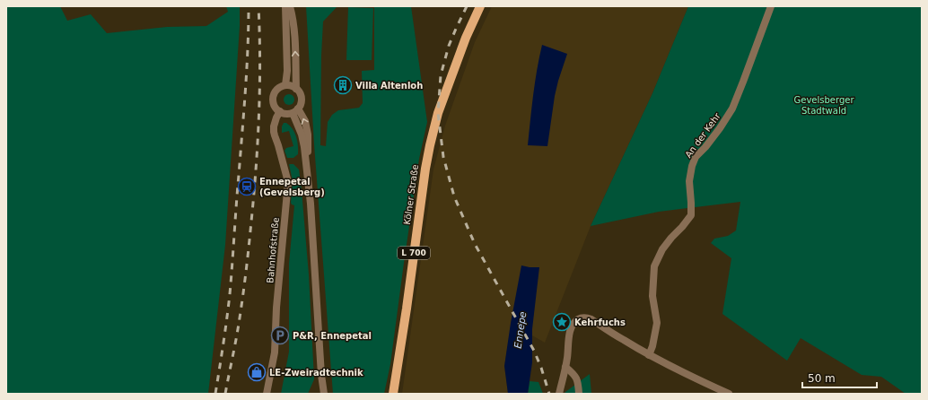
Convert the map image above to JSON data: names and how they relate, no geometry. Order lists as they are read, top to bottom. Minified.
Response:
{"streets":{"main road":["Kölner Straße","L 700"],"street":["An der Kehr","Bahnhofstraße"]},"water":["Ennepe"],"parks":["Gevelsberger Stadtwald"],"places":{"building":["Villa Altenloh"],"station":["Ennepetal (Gevelsberg)"],"place":["Kehrfuchs"],"parking":["P&R, Ennepetal"],"shop":["LE-Zweiradtechnik"]},"scale_bar":"50 m"}
